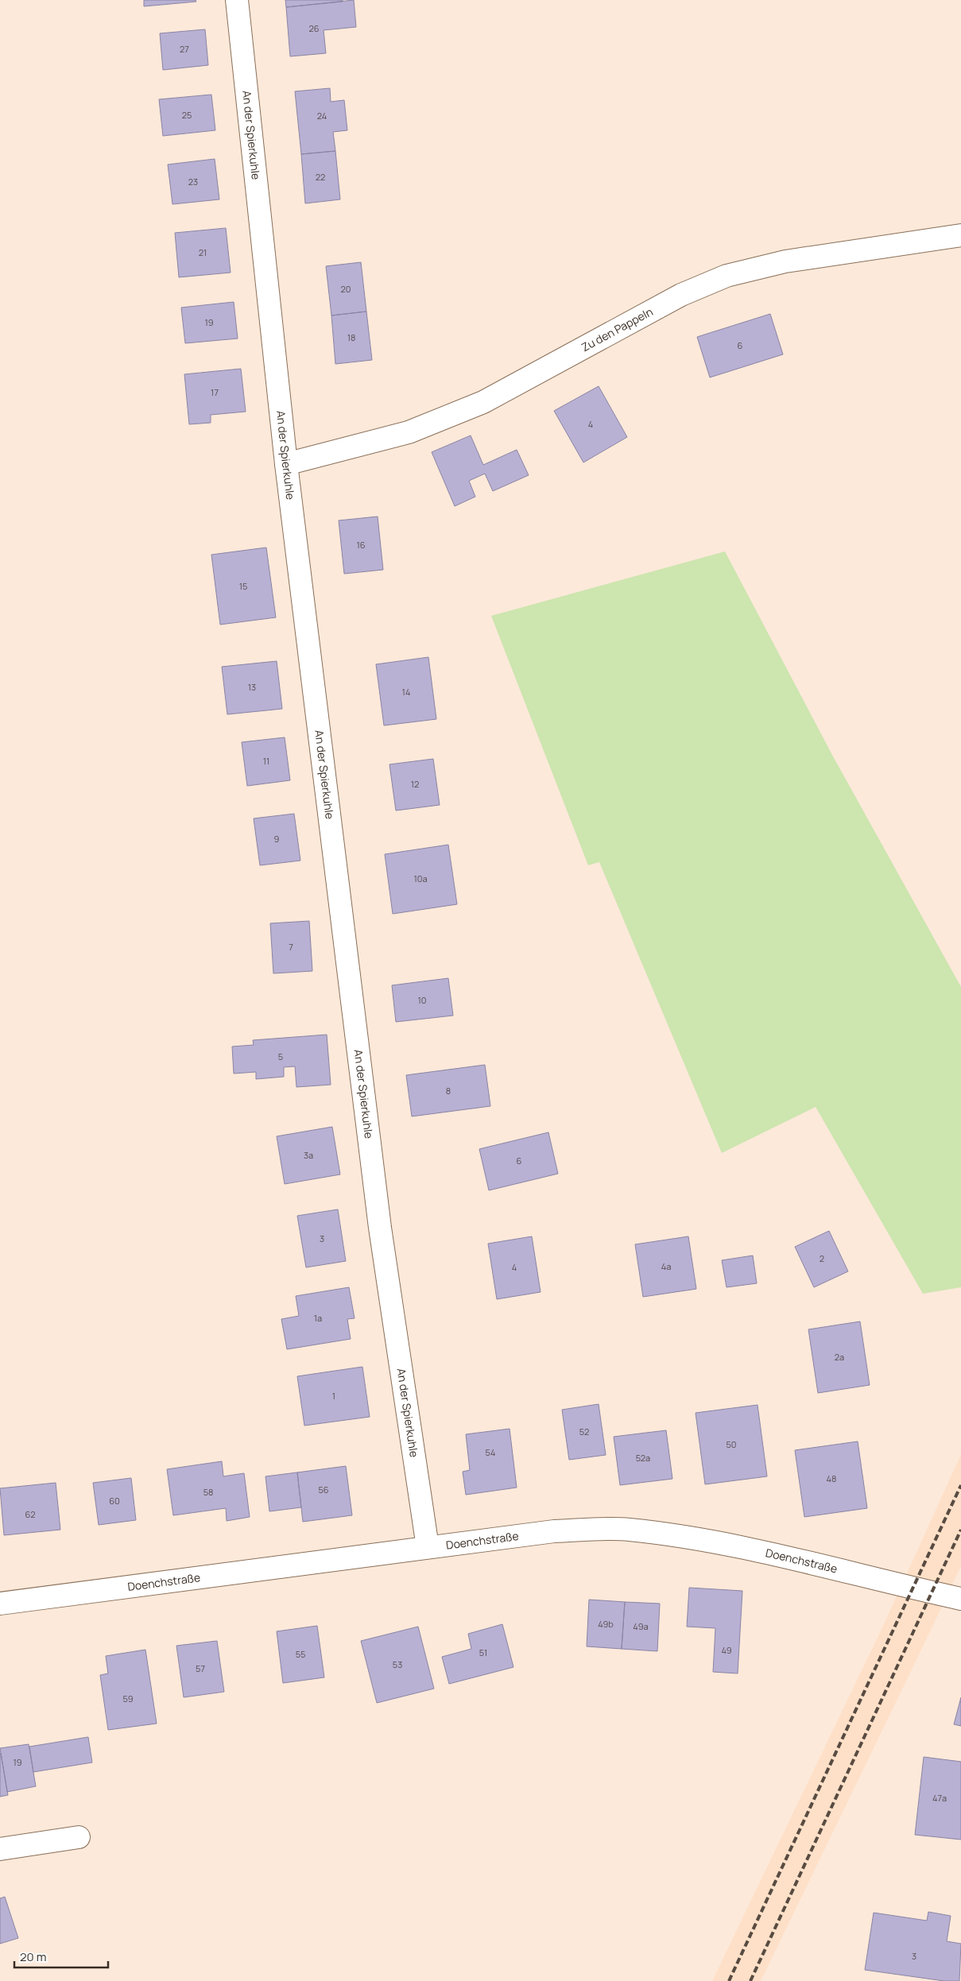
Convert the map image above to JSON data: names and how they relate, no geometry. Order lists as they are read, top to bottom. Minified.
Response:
{"streets":{"street":["An der Spierkuhle","Zu den Pappeln","Doenchstraße"]},"crossings":[["An der Spierkuhle","Zu den Pappeln"],["An der Spierkuhle","Doenchstraße"]],"house_numbers":["26","27","25","24","22","23","21","20","19","18","6","17","4","16","15","13","14","11","12","9","10a","7","10","5","8","3a","6","3","2","4a","4","1a","2a","1","52","50","54","52a","48","56","58","60","62","49b","49a","49","51","55","53","57","59","19","47a","3"],"scale_bar":"20 m"}
